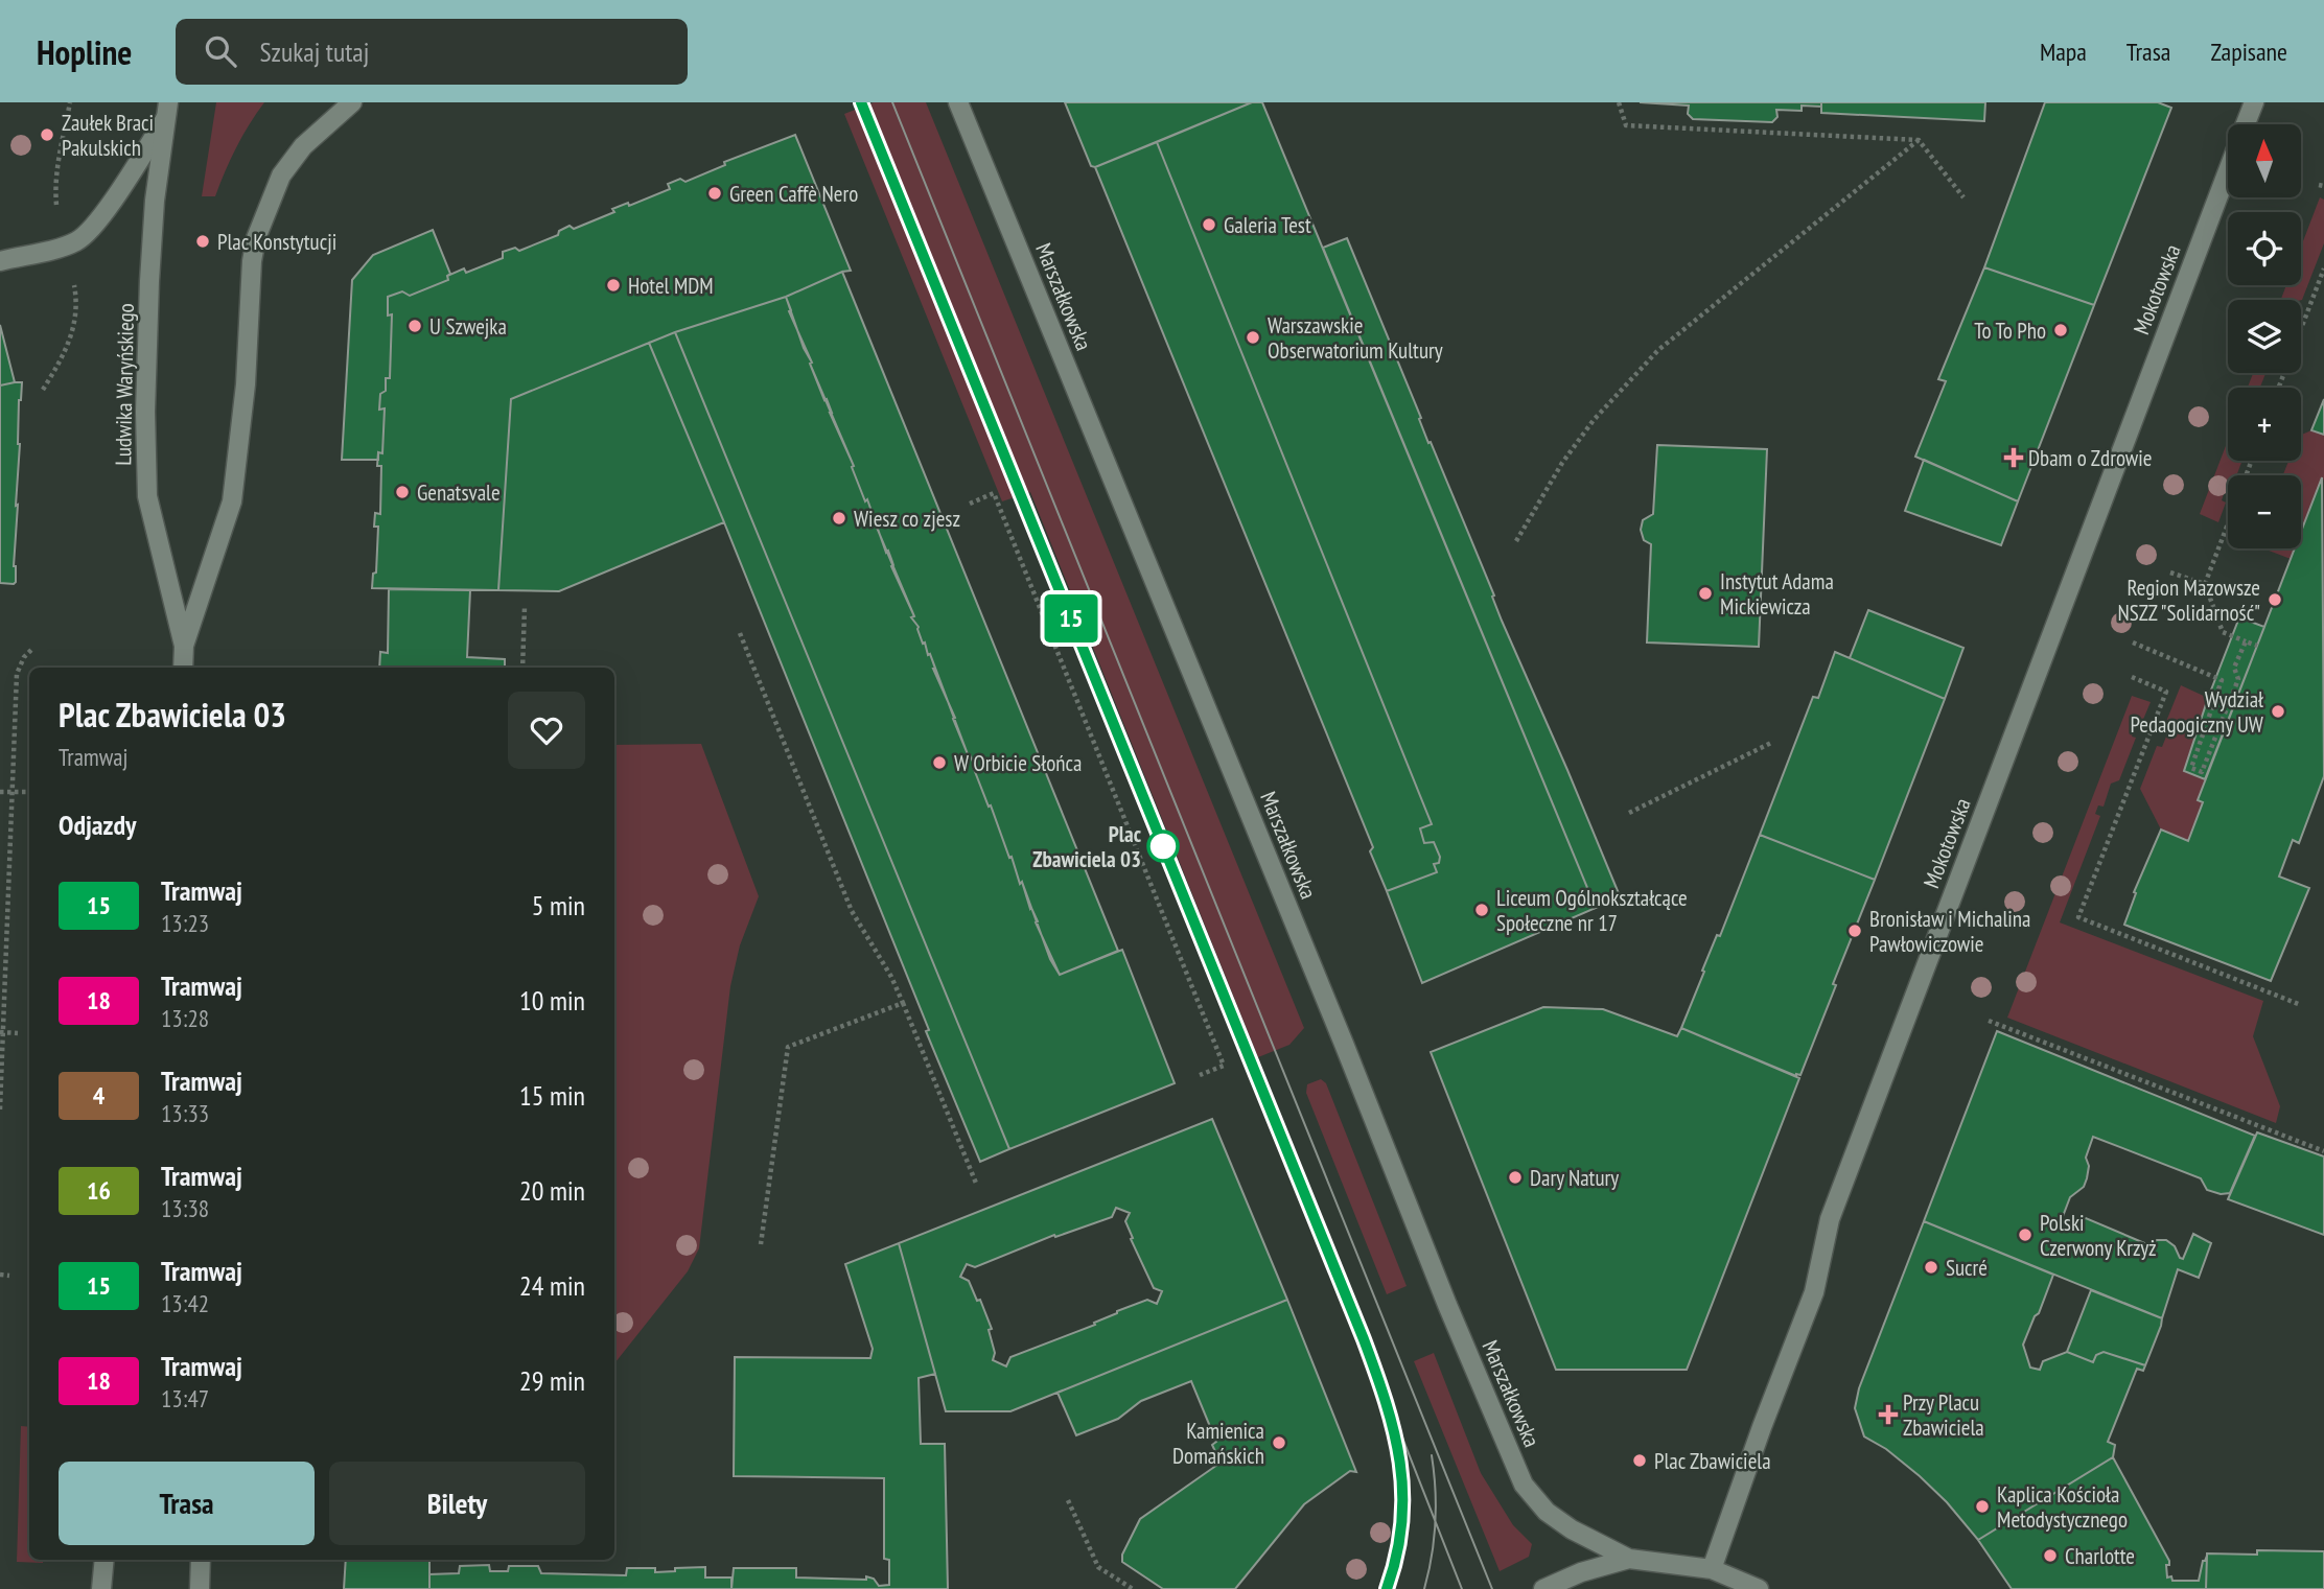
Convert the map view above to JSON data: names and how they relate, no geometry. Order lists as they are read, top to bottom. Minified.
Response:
{"streets":{"street":["Mokotowska","Marszałkowska","Ludwika Waryńskiego"]},"places":{"other":["Zaułek Braci Pakulskich","Green Caffè Nero","Galeria Test","Plac Konstytucji","Hotel MDM","U Szwejka","To To Pho","Warszawskie Obserwatorium Kultury","Genatsvale","Wiesz co zjesz","Instytut Adama Mickiewicza","Region Mazowsze NSZZ \"Solidarność\"","Wydział Pedagogiczny UW","W Orbicie Słońca","Plac Zbawiciela 03","Liceum Ogólnokształcące Społeczne nr 17","Bronisław i Michalina Pawłowiczowie","Dary Natury","Polski Czerwony Krzyż","Sucré","Kamienica Domańskich","Plac Zbawiciela","Kaplica Kościoła Metodystycznego","Charlotte"],"health":["Dbam o Zdrowie","Przy Placu Zbawiciela"]},"lines":["tram line 15"],"north":"top","page":{"header":"Hopline","search":"Szukaj tutaj","nav":["Mapa","Trasa","Zapisane"],"on_map":"15","map_buttons":["+","−"],"heading":[["Plac Zbawiciela 03","Tramwaj"],"Odjazdy"],"list":[{"mark":"15","name":"Tramwaj","note":"13:23","value":"5 min"},{"mark":"18","name":"Tramwaj","note":"13:28","value":"10 min"},{"mark":"4","name":"Tramwaj","note":"13:33","value":"15 min"},{"mark":"16","name":"Tramwaj","note":"13:38","value":"20 min"},{"mark":"15","name":"Tramwaj","note":"13:42","value":"24 min"},{"mark":"18","name":"Tramwaj","note":"13:47","value":"29 min"}],"buttons":["Trasa","Bilety"]}}
